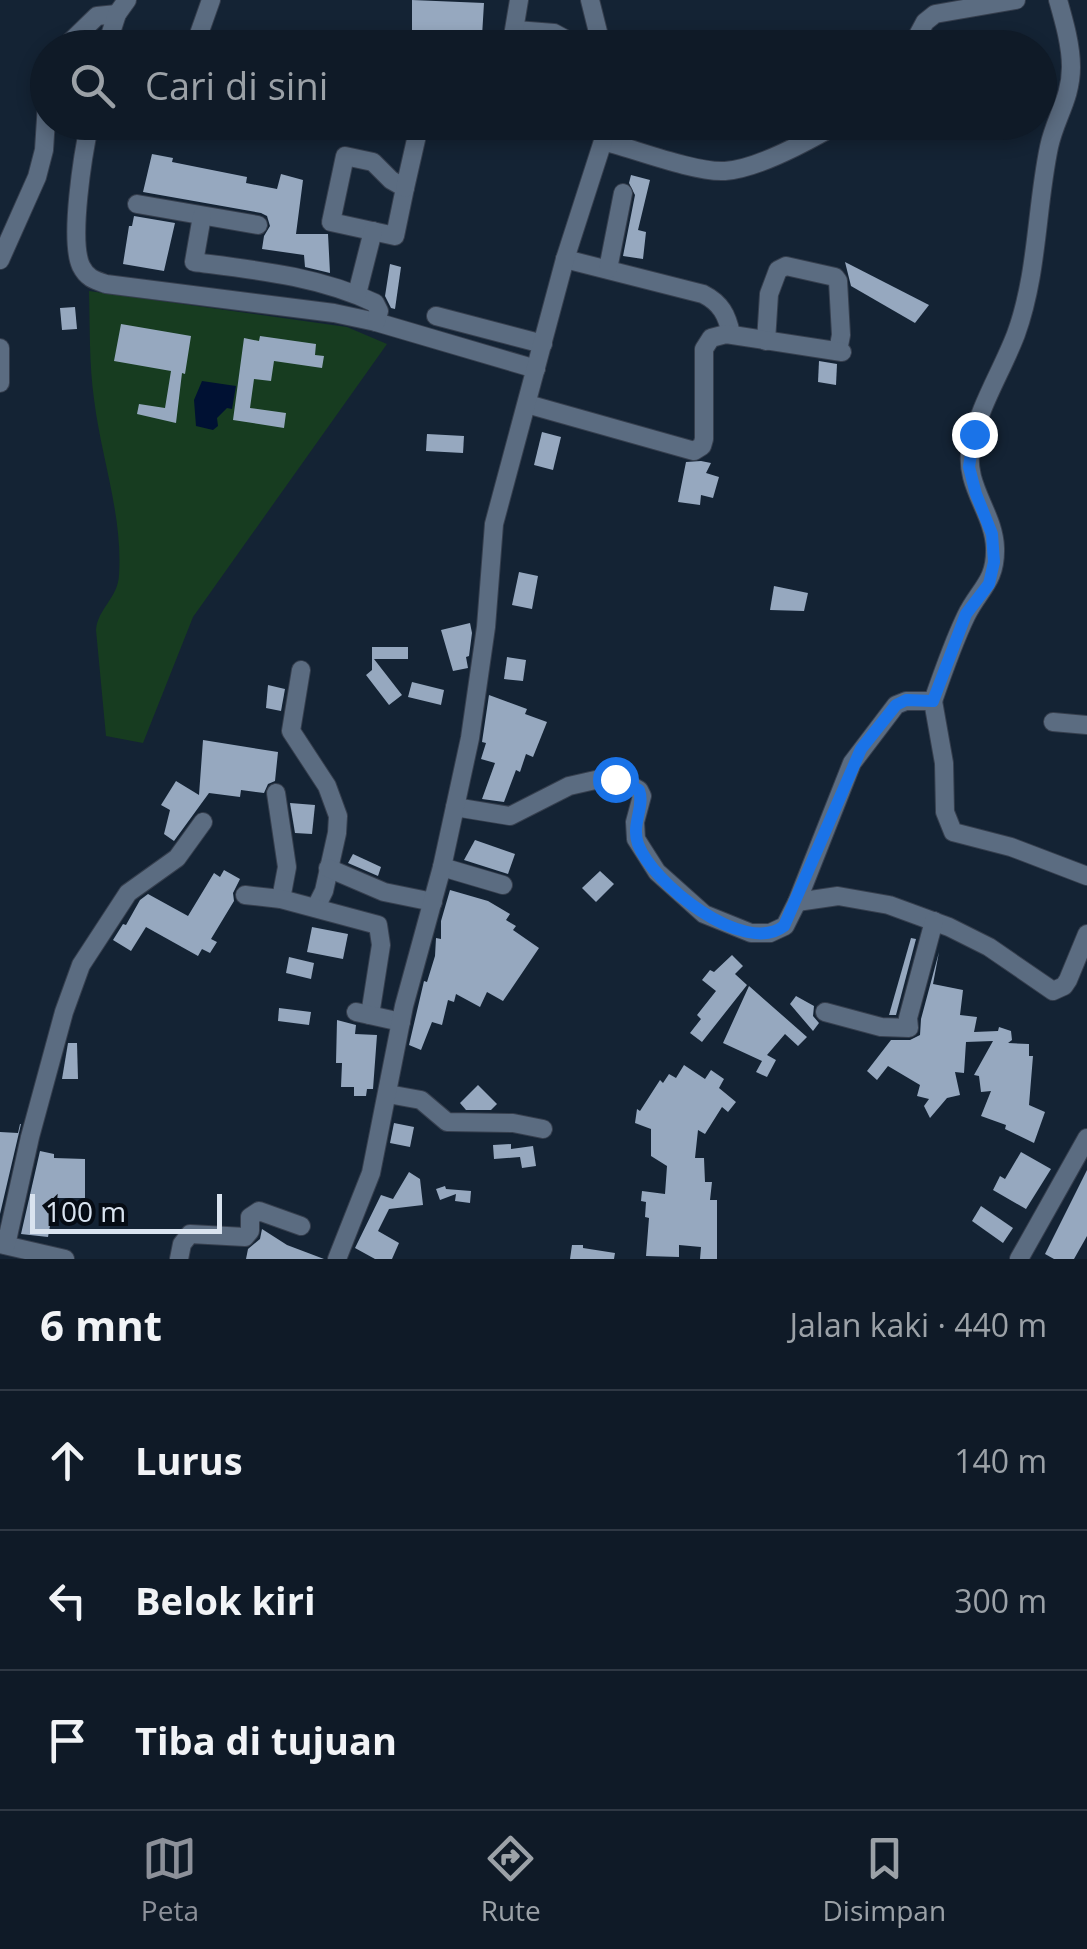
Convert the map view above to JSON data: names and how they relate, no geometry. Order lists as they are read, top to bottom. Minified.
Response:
{"scale_bar":"100 m","page":{"search":"Cari di sini","scale":"100 m","heading":["6 mnt","Jalan kaki · 440 m"],"list":[["Lurus","140 m"],["Belok kiri","300 m"],"Tiba di tujuan"],"nav":["Peta","Rute","Disimpan"]}}
